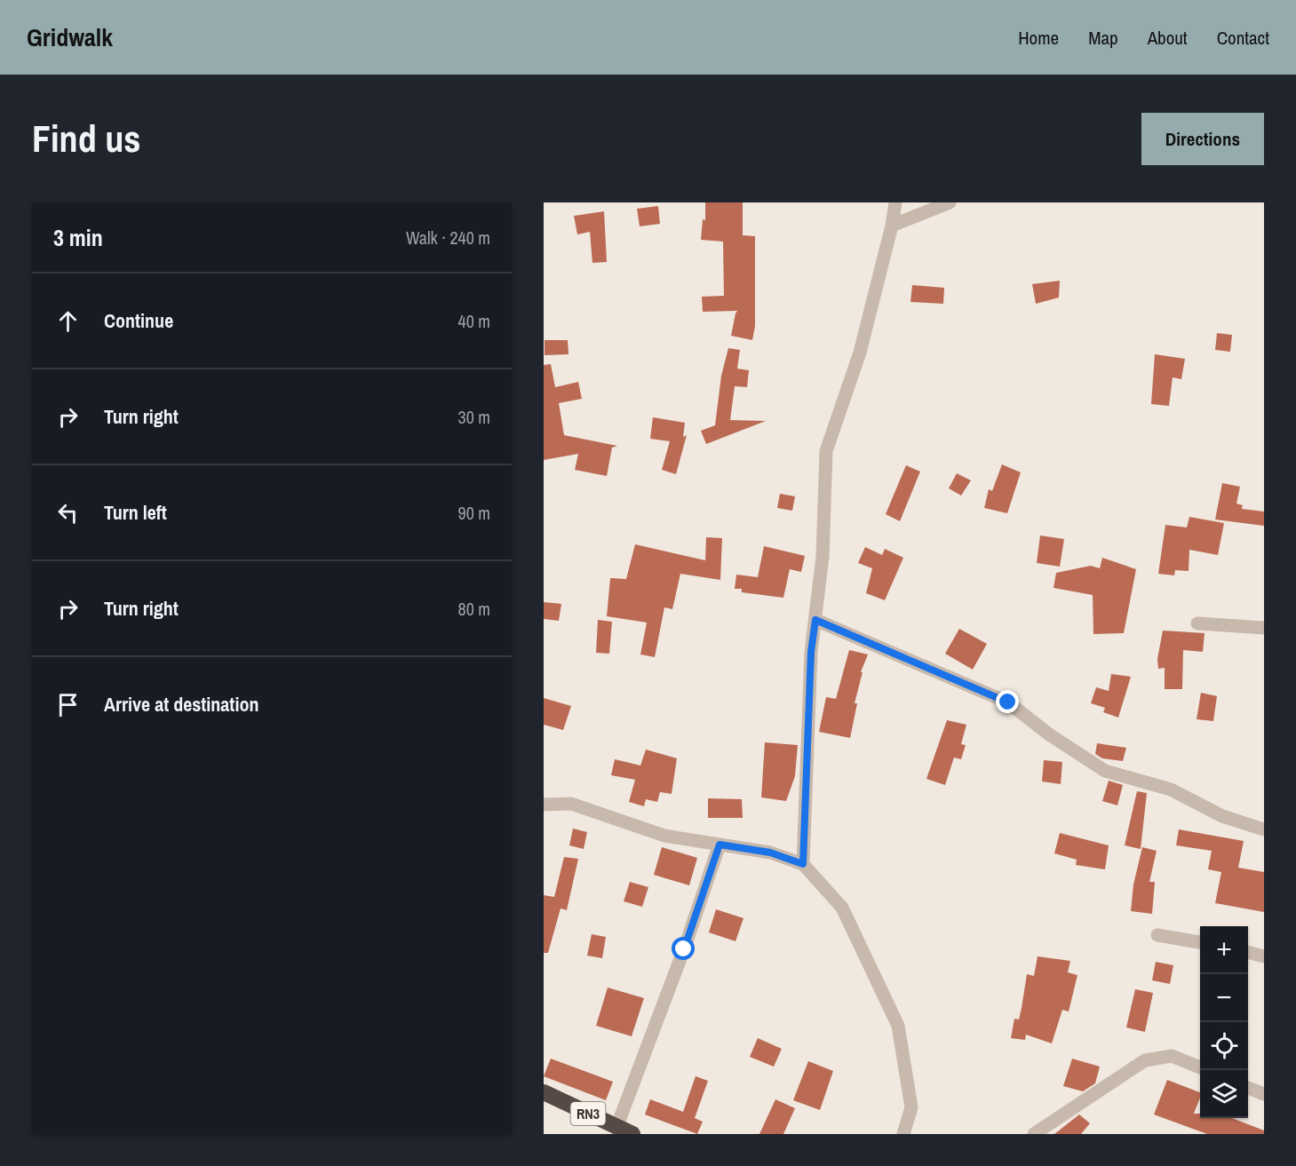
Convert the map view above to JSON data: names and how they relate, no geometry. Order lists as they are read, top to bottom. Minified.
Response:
{"streets":{"highway":["RN3"]},"page":{"header":"Gridwalk","nav":["Home","Map","About","Contact"],"buttons":"Directions","title":"Find us","heading":["3 min","Walk · 240 m"],"list":[["Continue","40 m"],["Turn right","30 m"],["Turn left","90 m"],["Turn right","80 m"],"Arrive at destination"],"map_buttons":["+","−"]}}
